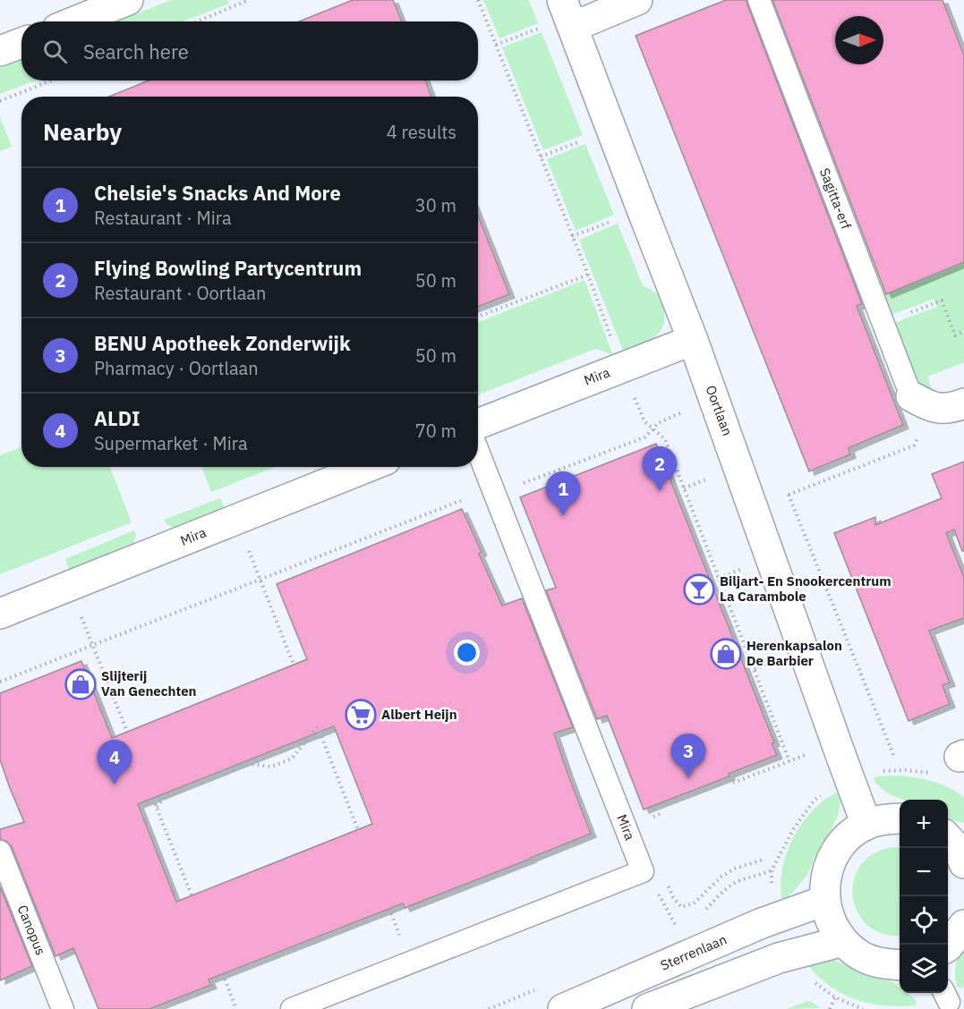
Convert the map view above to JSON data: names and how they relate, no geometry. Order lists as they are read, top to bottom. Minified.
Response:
{"streets":{"street":["Mira","Oortlaan","Sterrenlaan"],"lane":["Sagitta-erf","Canopus"]},"crossings":[["Mira","Oortlaan"]],"places":{"bar":["Biljart- En Snookercentrum La Carambole"],"shop":["Herenkapsalon De Barbier","Slijterij Van Genechten"],"supermarket":["Albert Heijn"]},"north":"right","page":{"search":"Search here","heading":["Nearby","4 results"],"list":[{"mark":"1","name":"Chelsie's Snacks And More","note":"Restaurant · Mira","value":"30 m"},{"mark":"2","name":"Flying Bowling Partycentrum","note":"Restaurant · Oortlaan","value":"50 m"},{"mark":"3","name":"BENU Apotheek Zonderwijk","note":"Pharmacy · Oortlaan","value":"50 m"},{"mark":"4","name":"ALDI","note":"Supermarket · Mira","value":"70 m"}],"pins":["2","1","3","4"],"map_buttons":["+","−"]}}
